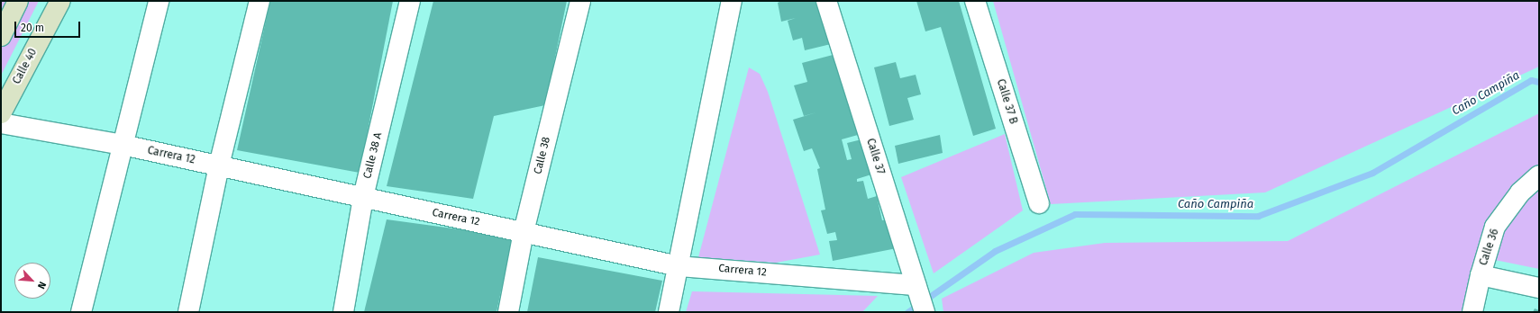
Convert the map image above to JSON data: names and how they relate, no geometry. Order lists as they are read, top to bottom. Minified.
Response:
{"streets":{"main road":["Calle 40"],"street":["Calle 37 B","Carrera 12","Calle 38 A","Calle 38","Calle 37","Calle 36"]},"crossings":[["Carrera 12","Calle 38 A"],["Carrera 12","Calle 38"],["Carrera 12","Calle 37"]],"water":["Caño Campiña"],"scale_bar":"20 m","north":"bottom right"}
